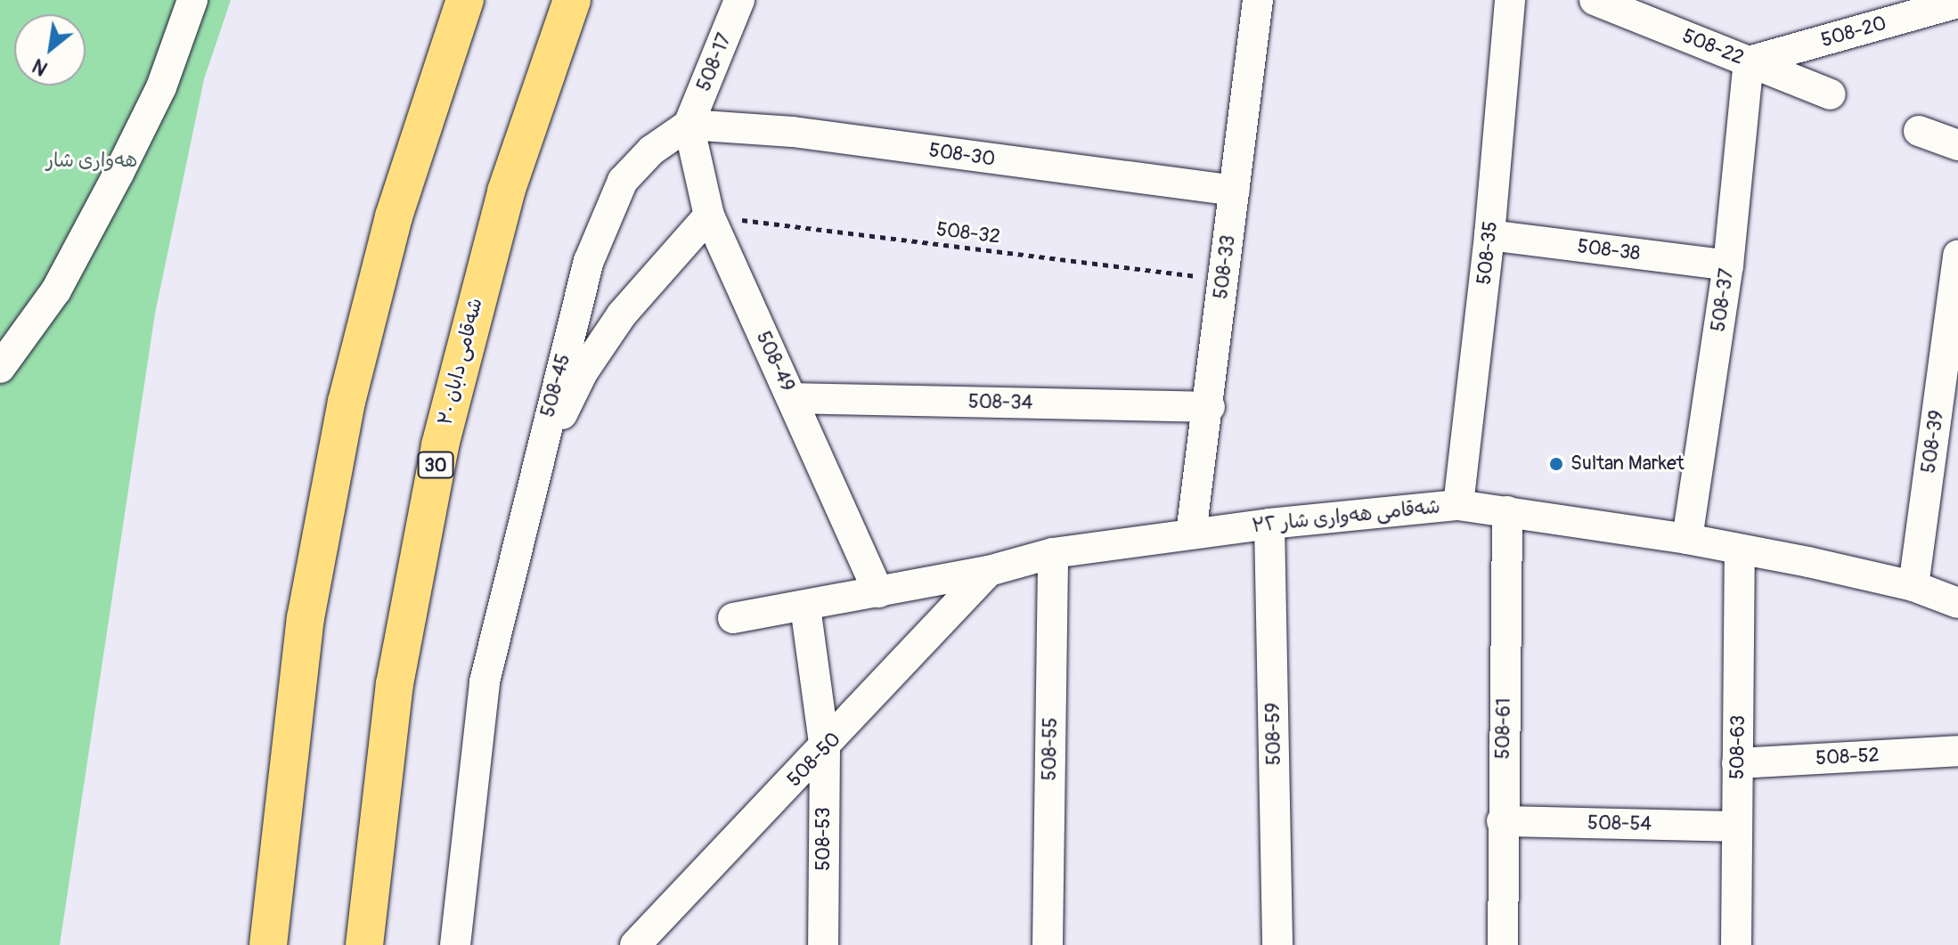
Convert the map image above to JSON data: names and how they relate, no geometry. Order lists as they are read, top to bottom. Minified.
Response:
{"streets":{"main road":["شەقامی دابان ٣٠","30"],"street":["508-20","508-22","508-17","508-30","508-38","508-35","508-33","508-37","508-49","508-45","508-34","508-39","شەقامی هەواری شار ٣٢","508-61","508-59","508-63","508-55","508-52","508-50","508-54","508-53"],"path":["508-32"]},"crossings":[["508-20","508-22"],["508-20","508-37"],["508-22","508-37"],["508-17","508-30"],["508-17","508-49"],["508-17","508-45"],["508-30","508-33"],["508-30","508-49"],["508-30","508-45"],["508-32","508-33"],["508-32","508-49"],["508-38","508-35"],["508-38","508-37"],["508-35","شەقامی هەواری شار ٣٢"],["508-33","508-34"],["508-33","شەقامی هەواری شار ٣٢"],["508-37","شەقامی هەواری شار ٣٢"],["508-49","508-45"],["508-49","508-34"],["508-49","شەقامی هەواری شار ٣٢"],["508-39","شەقامی هەواری شار ٣٢"],["شەقامی هەواری شار ٣٢","508-61"],["شەقامی هەواری شار ٣٢","508-59"],["شەقامی هەواری شار ٣٢","508-63"],["شەقامی هەواری شار ٣٢","508-55"],["شەقامی هەواری شار ٣٢","508-50"],["شەقامی هەواری شار ٣٢","508-53"],["508-61","508-54"],["508-63","508-52"],["508-63","508-54"],["508-50","508-53"]],"parks":["هەواری شار"],"places":["Sultan Market"],"north":"bottom left"}
